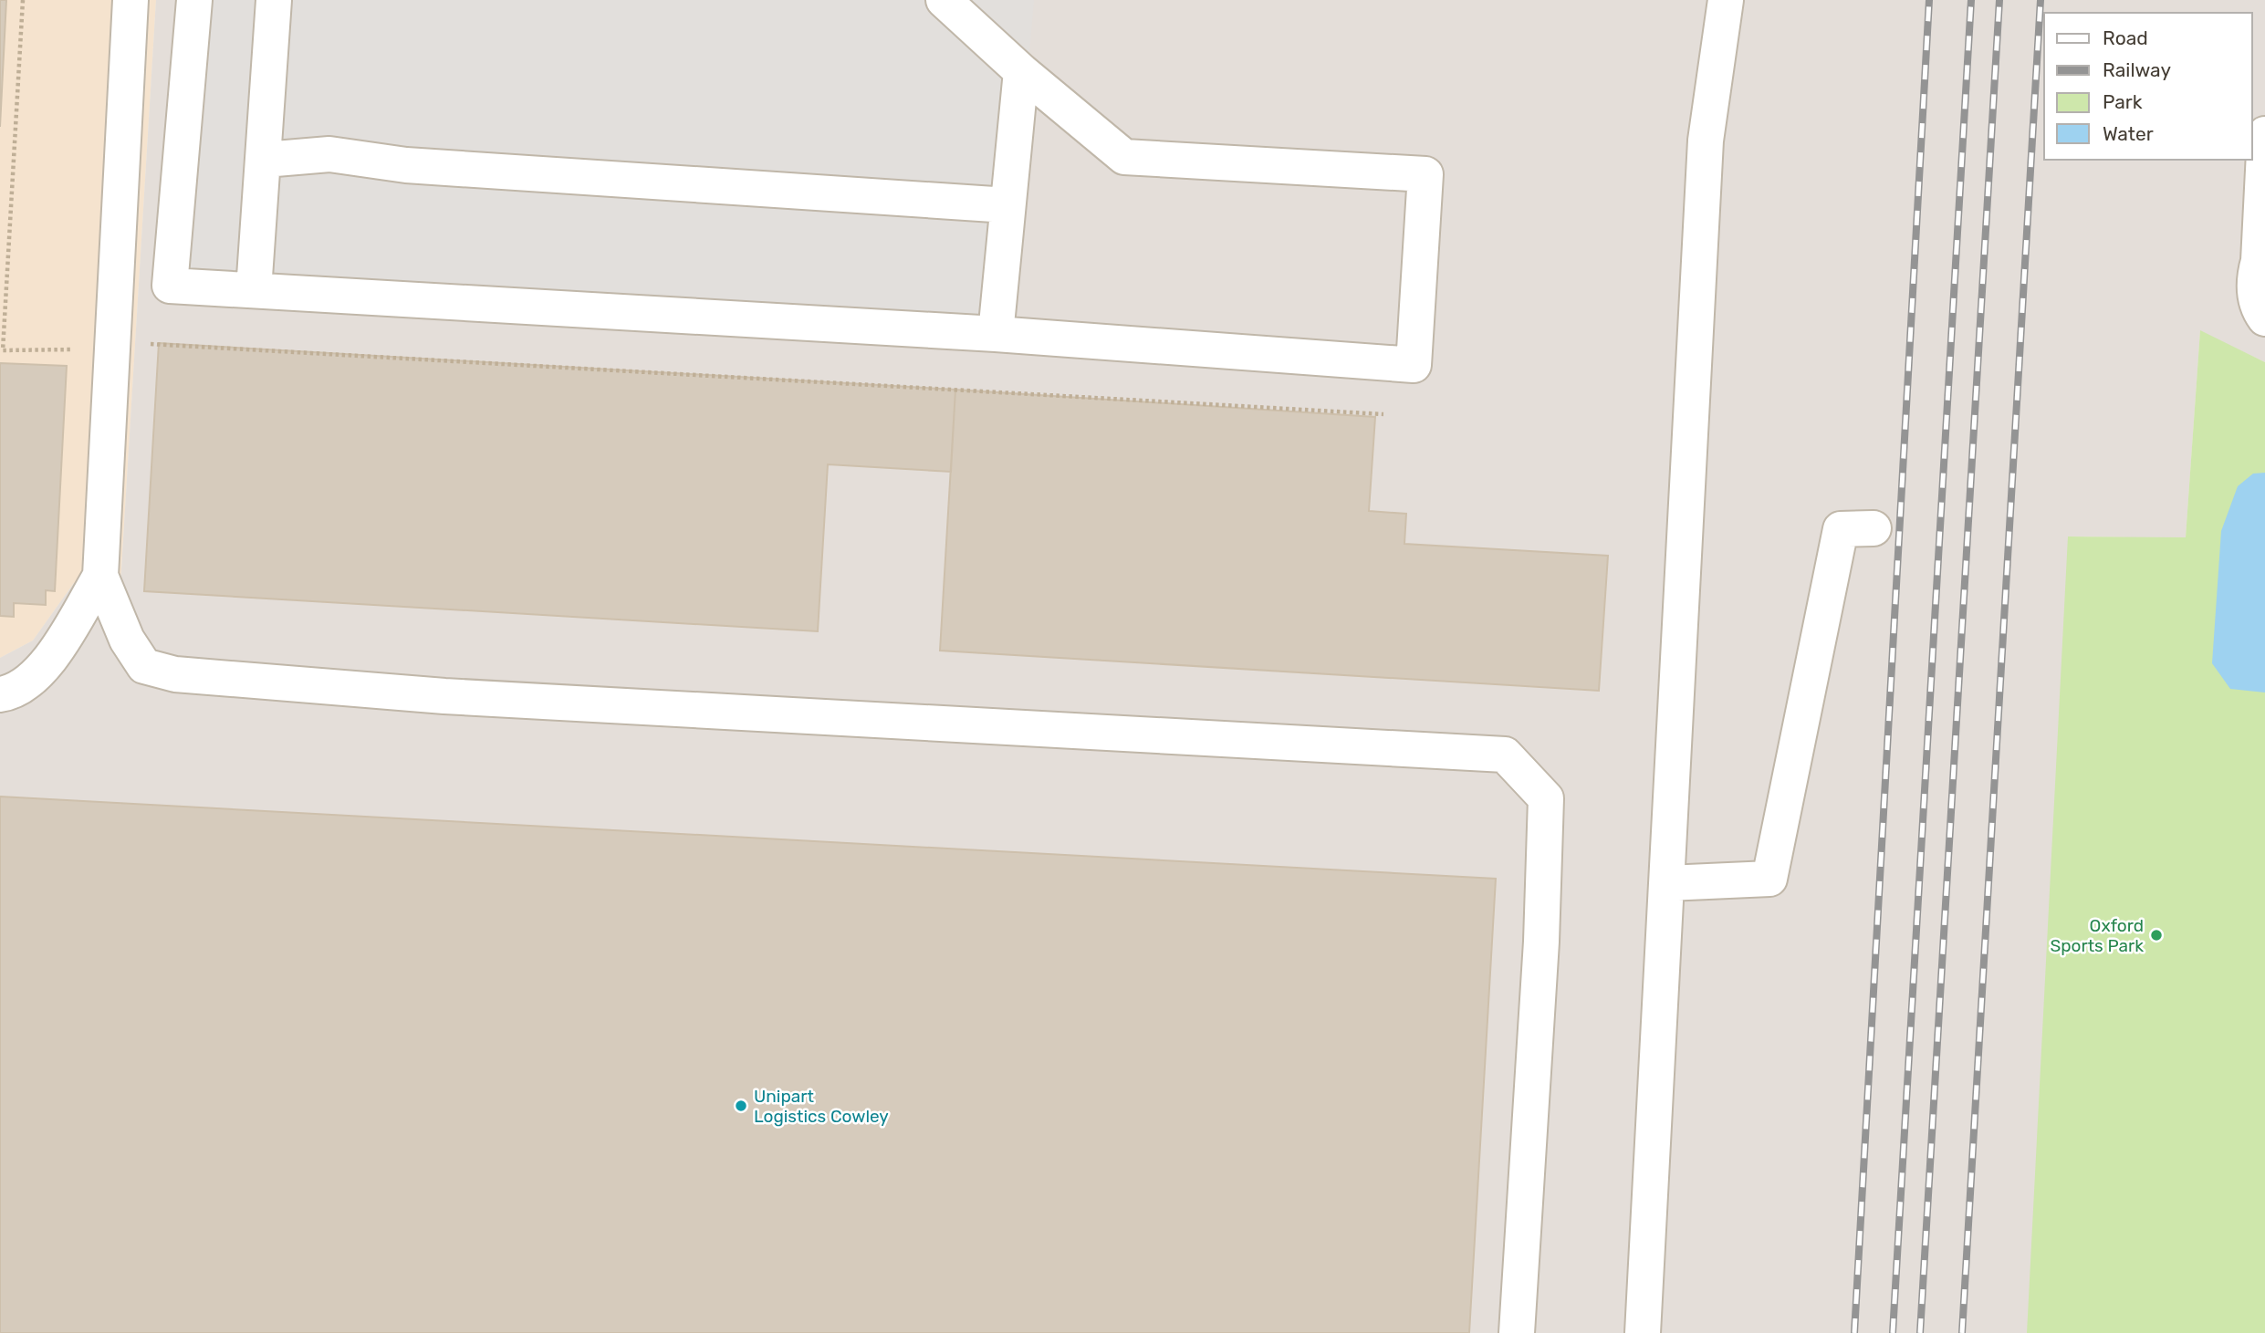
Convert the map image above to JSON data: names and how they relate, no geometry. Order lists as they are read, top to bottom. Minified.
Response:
{"places":["Oxford Sports Park","Unipart Logistics Cowley"],"legend":["Road","Railway","Park","Water"]}
